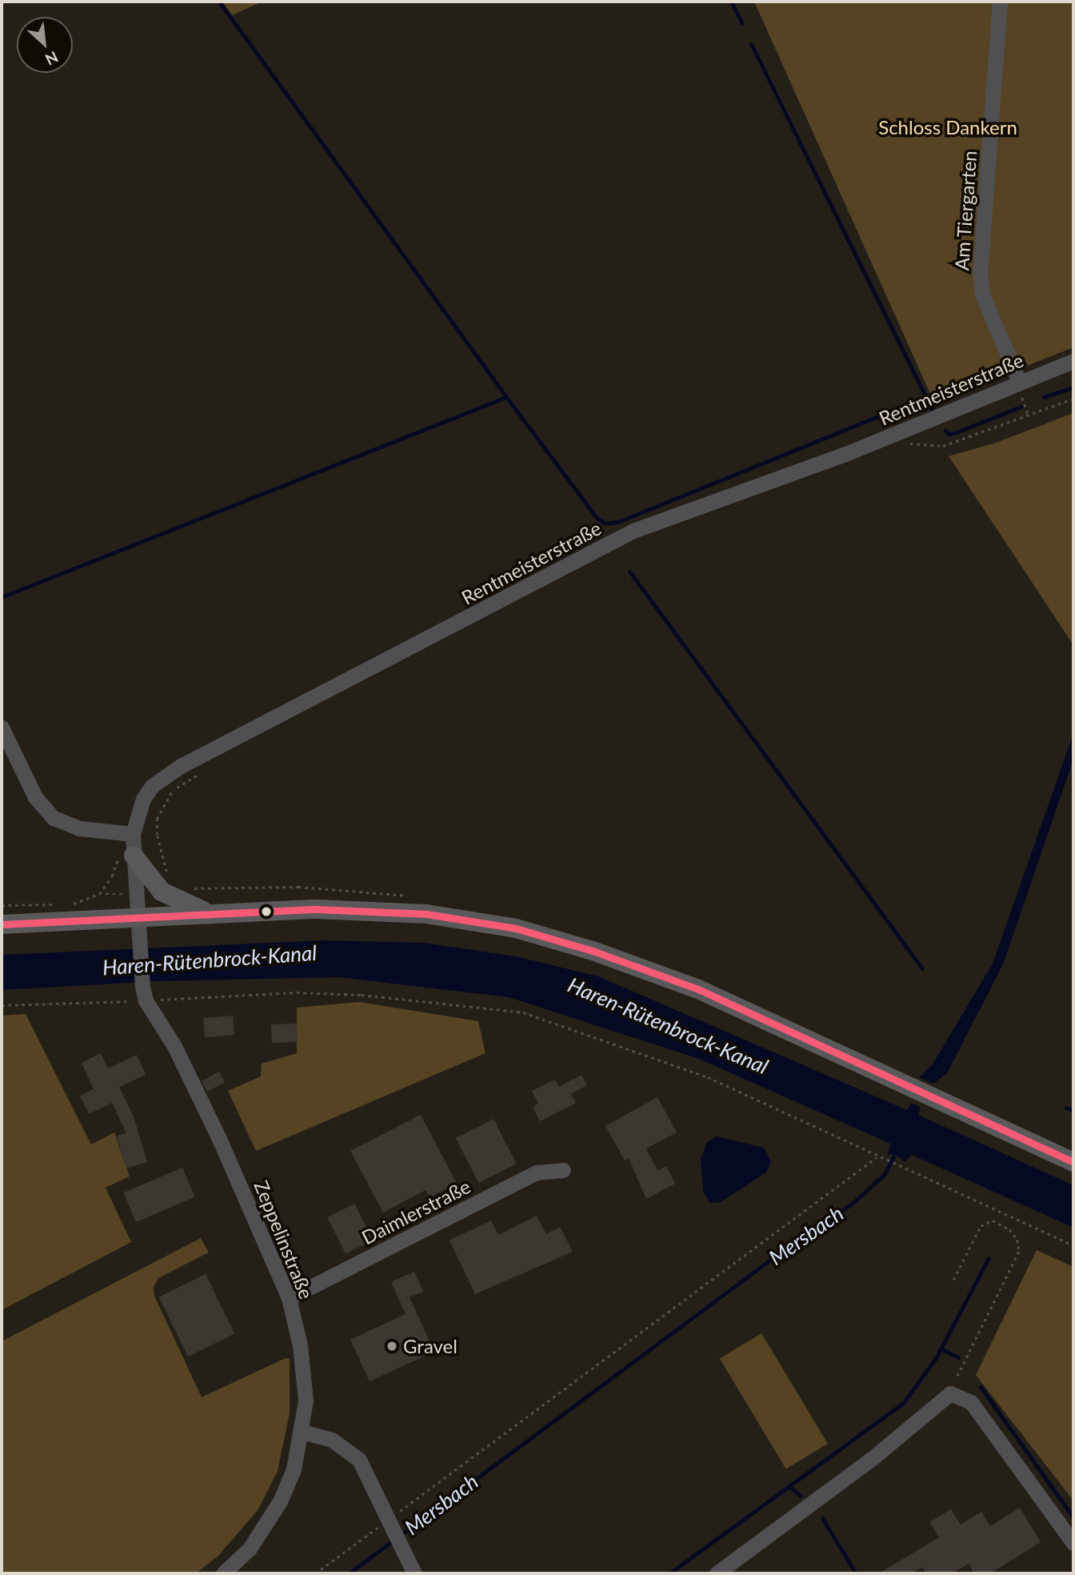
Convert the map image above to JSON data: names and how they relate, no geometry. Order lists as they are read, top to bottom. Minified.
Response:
{"streets":{"street":["Am Tiergarten","Rentmeisterstraße","Daimlerstraße","Zeppelinstraße"]},"crossings":[["Am Tiergarten","Rentmeisterstraße"],["Rentmeisterstraße","Zeppelinstraße"],["Daimlerstraße","Zeppelinstraße"]],"water":["Haren-Rütenbrock-Kanal","Mersbach"],"parks":["Schloss Dankern"],"places":["Gravel"],"north":"bottom right"}
